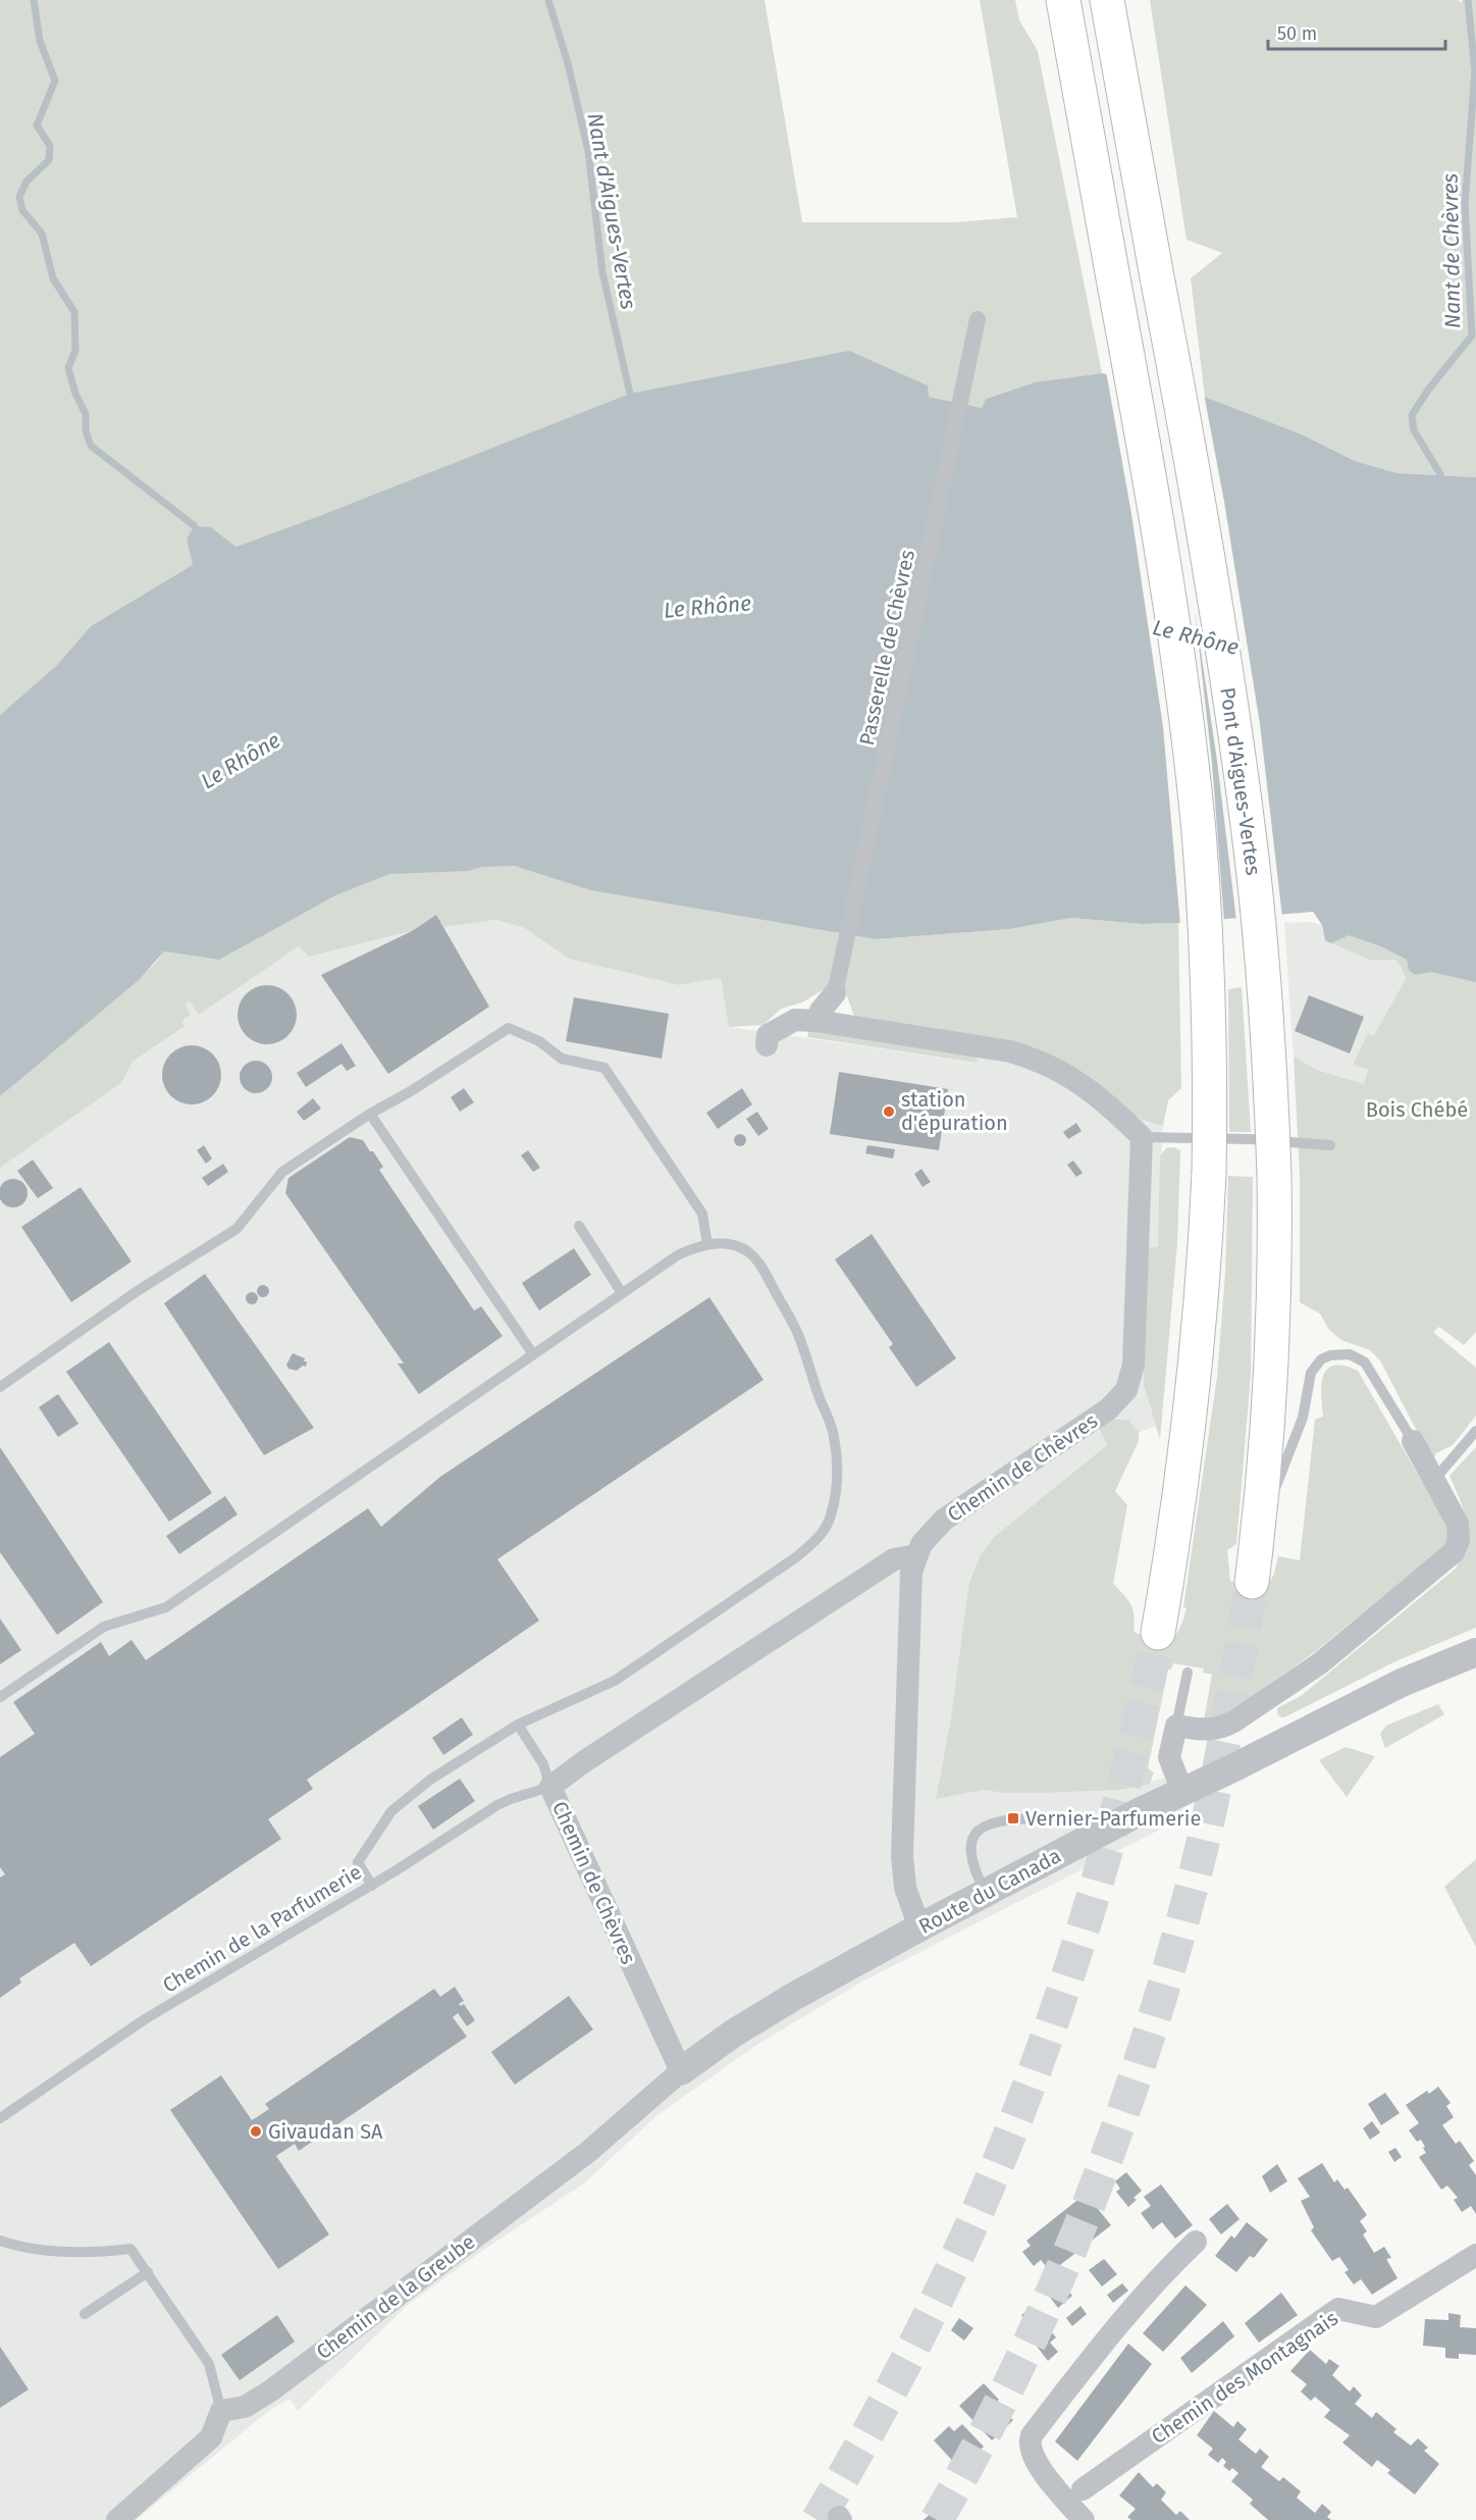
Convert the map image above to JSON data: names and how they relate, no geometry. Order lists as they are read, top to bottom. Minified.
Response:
{"streets":{"highway":["Pont d'Aigues-Vertes"],"street":["Passerelle de Chèvres","Chemin de Chèvres","Route du Canada","Chemin de la Greube","Chemin des Montagnais"],"lane":["Chemin de la Parfumerie"]},"crossings":[["Chemin de Chèvres","Route du Canada"],["Chemin de Chèvres","Chemin de la Parfumerie"],["Chemin de Chèvres","Chemin de la Greube"],["Route du Canada","Chemin de la Greube"]],"water":["Nant d'Aigues-Vertes","Nant de Chèvres","Le Rhône"],"parks":["Bois Chébé"],"places":{"other":["station d'épuration","Givaudan SA"],"transit":["Vernier-Parfumerie"]},"scale_bar":"50 m"}
